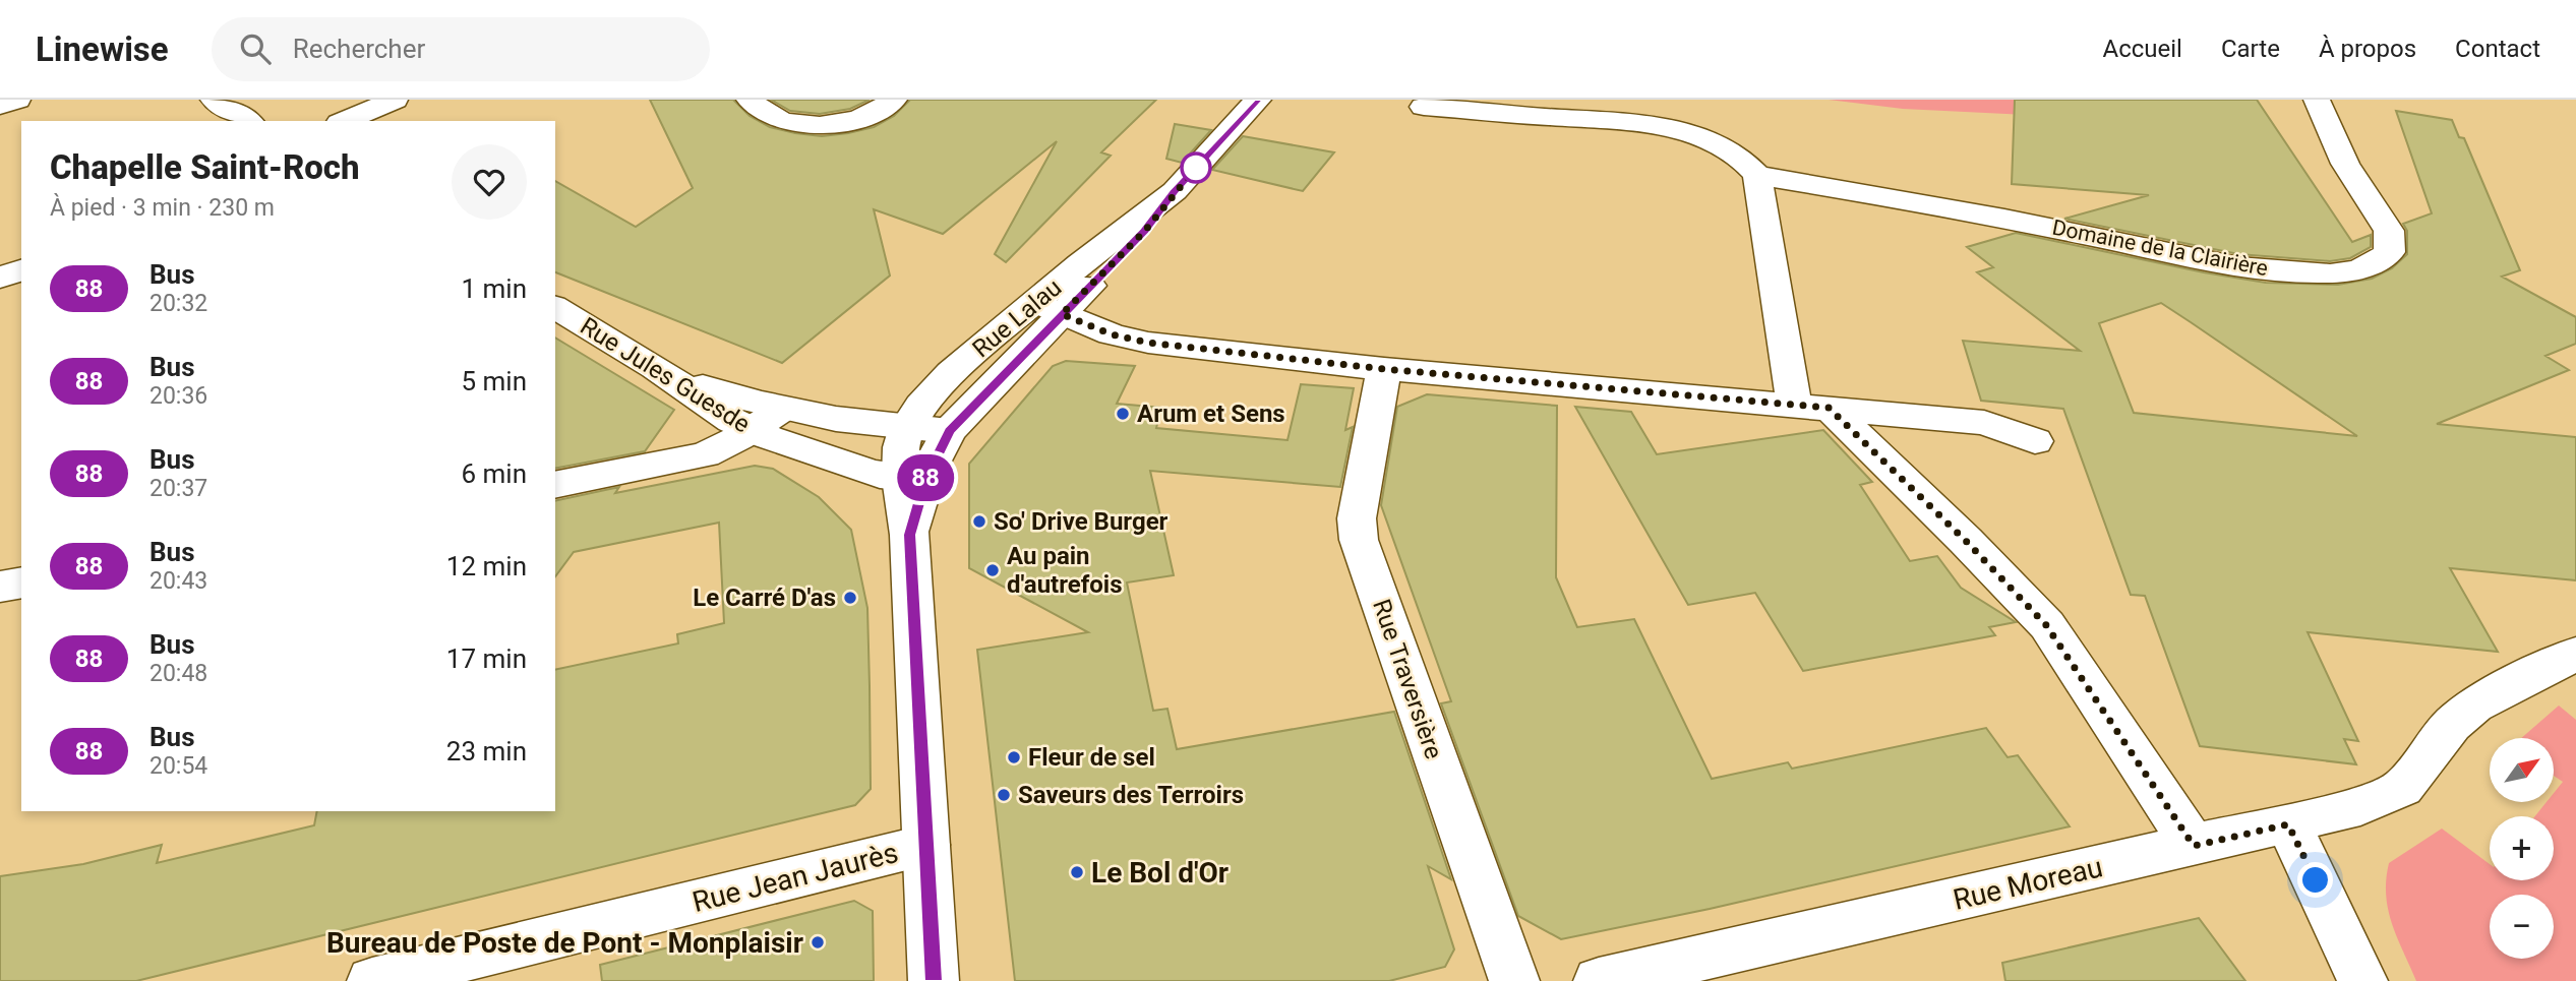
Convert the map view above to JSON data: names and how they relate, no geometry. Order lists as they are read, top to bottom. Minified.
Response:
{"streets":{"street":["Domaine de la Clairière","Rue Lalau","Rue Jules Guesde","Rue Traversière","Rue Jean Jaurès","Rue Moreau"]},"places":["Arum et Sens","So' Drive Burger","Au pain d'autrefois","Le Carré D'as","Fleur de sel","Saveurs des Terroirs","Le Bol d'Or","Bureau de Poste de Pont - Monplaisir"],"lines":["bus line 88"],"north":"top right","page":{"header":"Linewise","search":"Rechercher","nav":["Accueil","Carte","À propos","Contact"],"on_map":"88","heading":["Chapelle Saint-Roch","À pied · 3 min · 230 m"],"list":[{"mark":"88","name":"Bus","note":"20:32","value":"1 min"},{"mark":"88","name":"Bus","note":"20:36","value":"5 min"},{"mark":"88","name":"Bus","note":"20:37","value":"6 min"},{"mark":"88","name":"Bus","note":"20:43","value":"12 min"},{"mark":"88","name":"Bus","note":"20:48","value":"17 min"},{"mark":"88","name":"Bus","note":"20:54","value":"23 min"}],"map_buttons":["+","−"]}}
